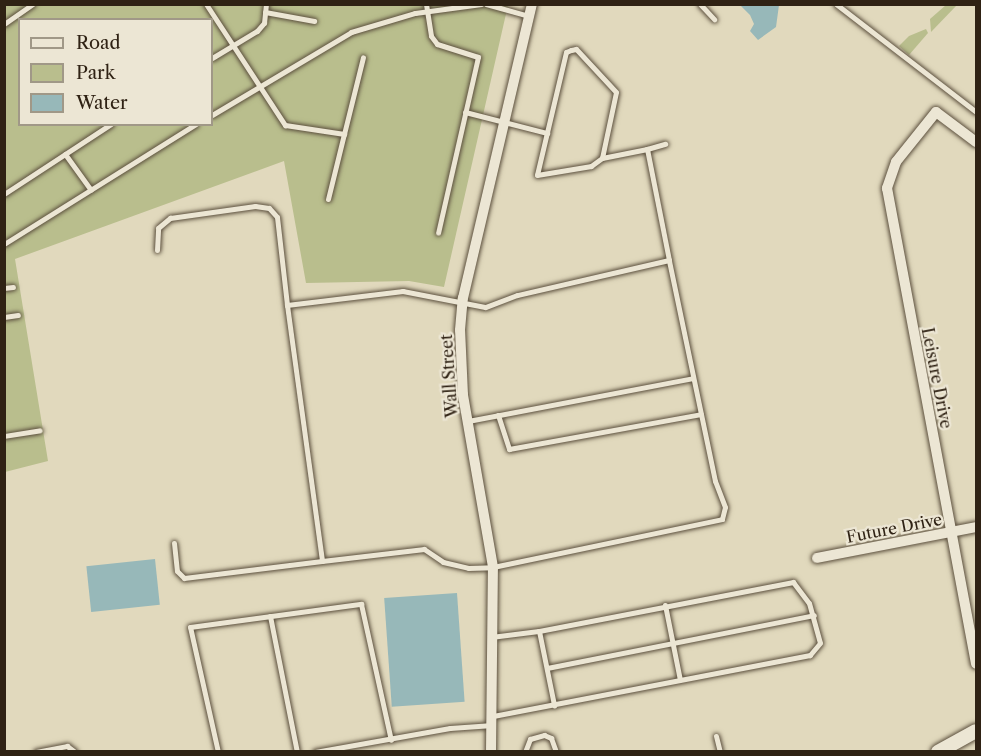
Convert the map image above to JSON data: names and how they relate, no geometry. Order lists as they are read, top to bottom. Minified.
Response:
{"streets":{"street":["Wall Street","Leisure Drive","Future Drive"]},"crossings":[["Leisure Drive","Future Drive"]],"legend":["Road","Park","Water"]}
